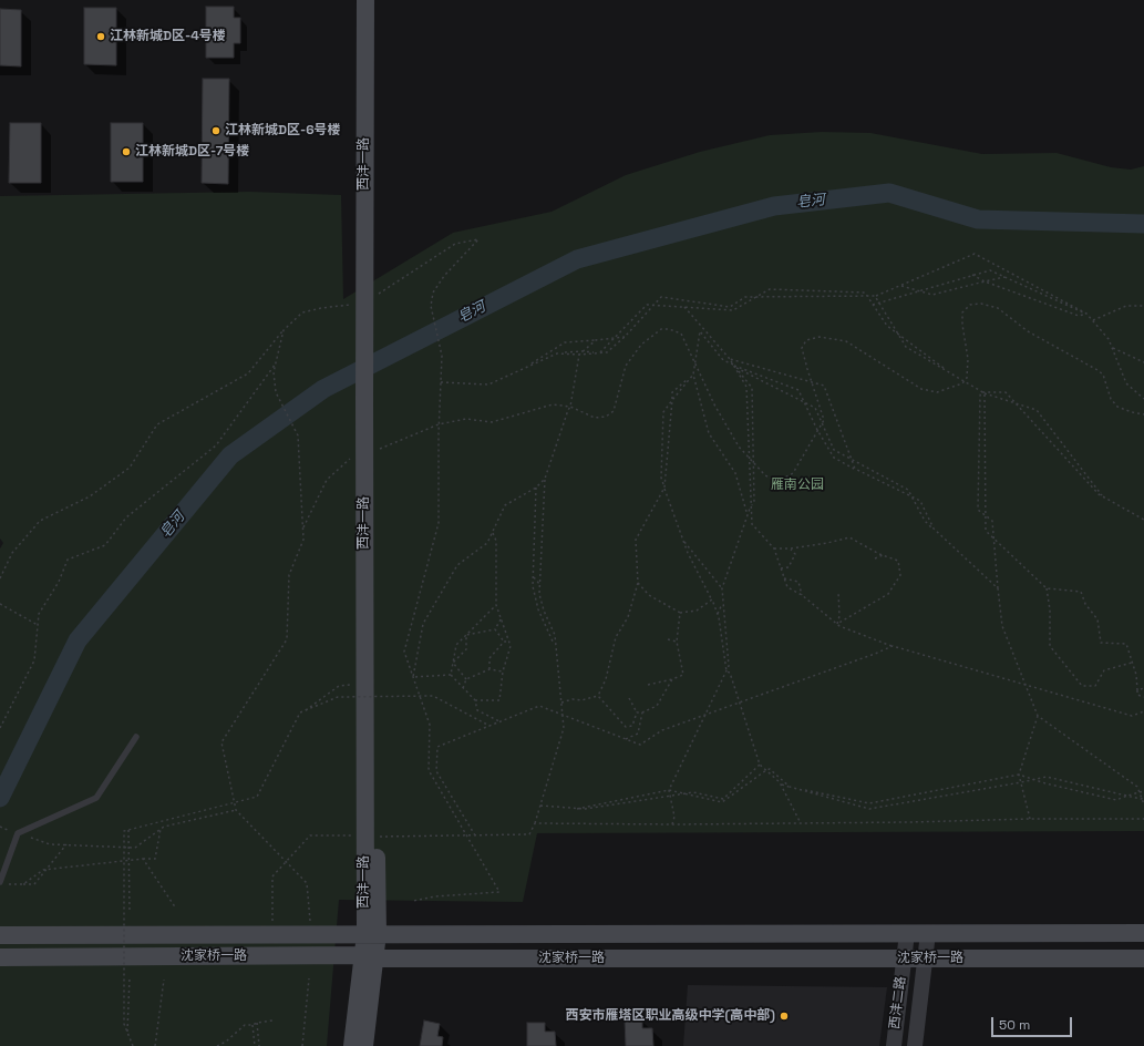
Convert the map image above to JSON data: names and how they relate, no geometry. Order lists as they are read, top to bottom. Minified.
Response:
{"streets":{"main road":["西沣一路","沈家桥一路"],"street":["西沣二路"]},"crossings":[["西沣一路","沈家桥一路"],["沈家桥一路","西沣二路"]],"water":["皂河"],"parks":["雁南公园"],"places":["江林新城D区-4号楼","江林新城D区-6号楼","江林新城D区-7号楼","西安市雁塔区职业高级中学(高中部)"],"scale_bar":"50 m"}
